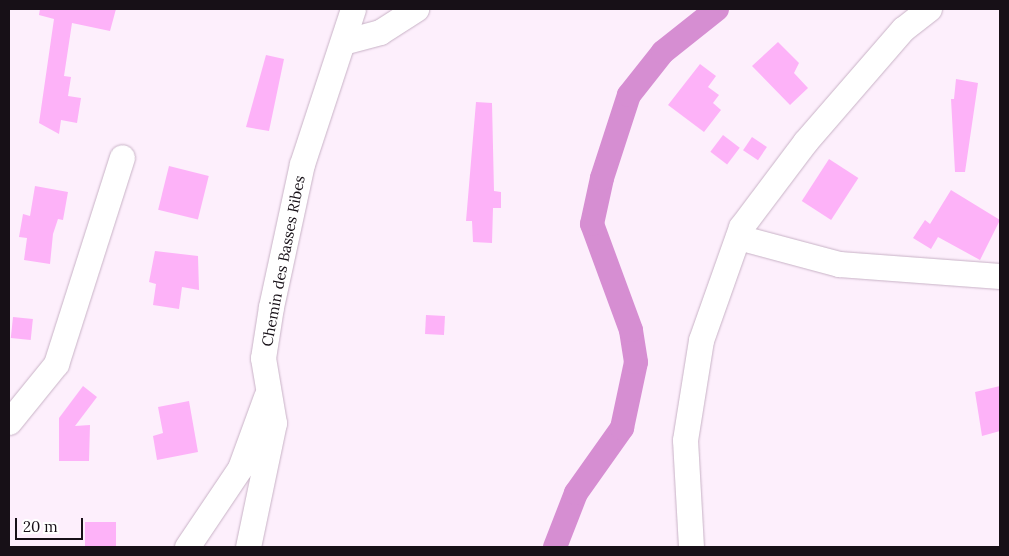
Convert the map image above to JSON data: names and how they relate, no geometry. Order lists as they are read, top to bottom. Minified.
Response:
{"streets":{"street":["Chemin des Basses Ribes"]},"scale_bar":"20 m"}
